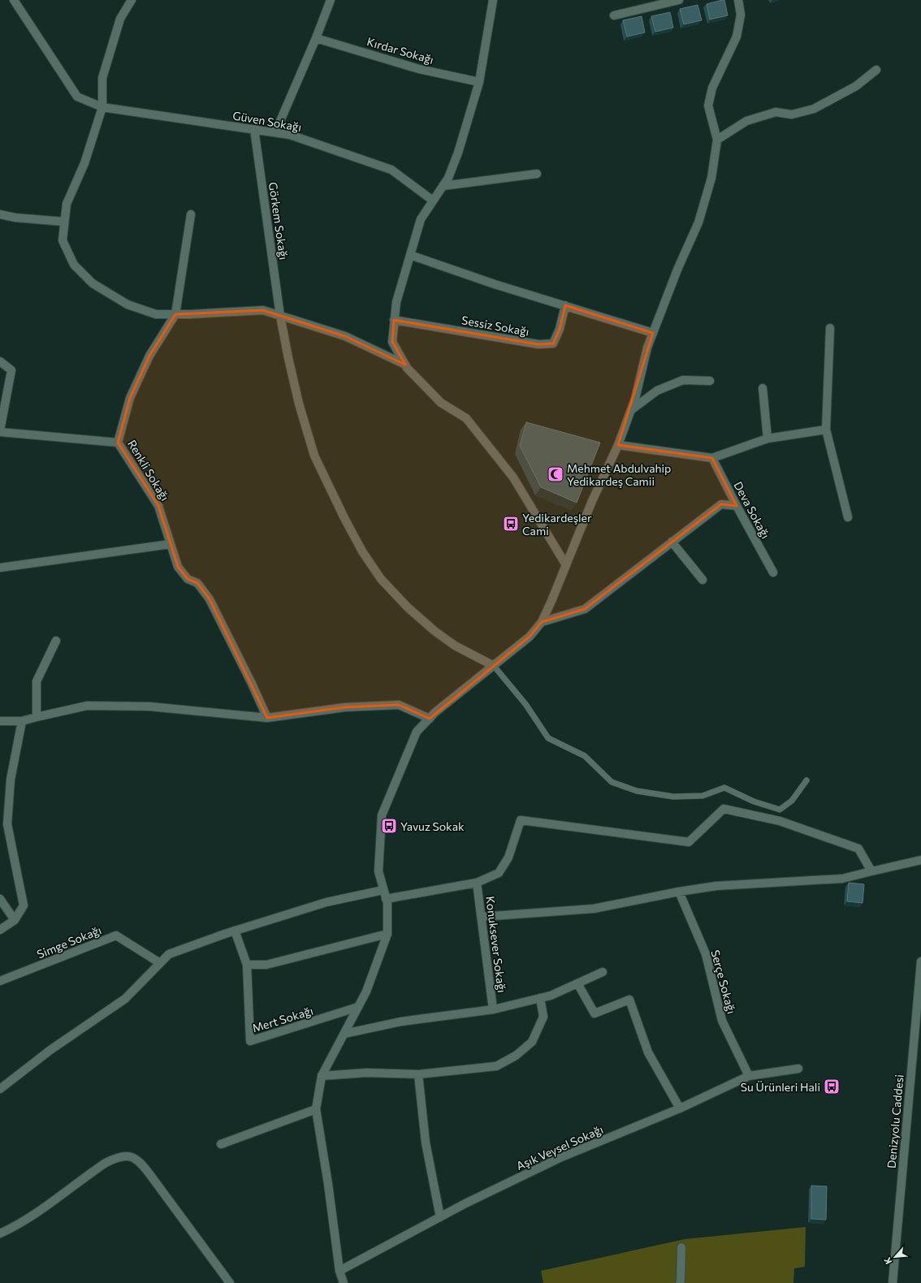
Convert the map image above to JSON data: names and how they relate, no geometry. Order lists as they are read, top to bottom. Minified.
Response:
{"streets":{"street":["Kırdar Sokağı","Güven Sokağı","Görkem Sokağı","Sessiz Sokağı","Renkli Sokağı","Deva Sokağı","Simge Sokağı","Konuksever Sokağı","Serçe Sokağı","Mert Sokağı","Denizyolu Caddesi","Aşık Veysel Sokağı"]},"crossings":[["Güven Sokağı","Görkem Sokağı"],["Serçe Sokağı","Aşık Veysel Sokağı"]],"places":{"mosque":["Mehmet Abdulvahip Yedikardeş Camii"],"bus stop":["Yedikardeşler Cami","Yavuz Sokak","Su Ürünleri Hali"]},"north":"bottom left"}
